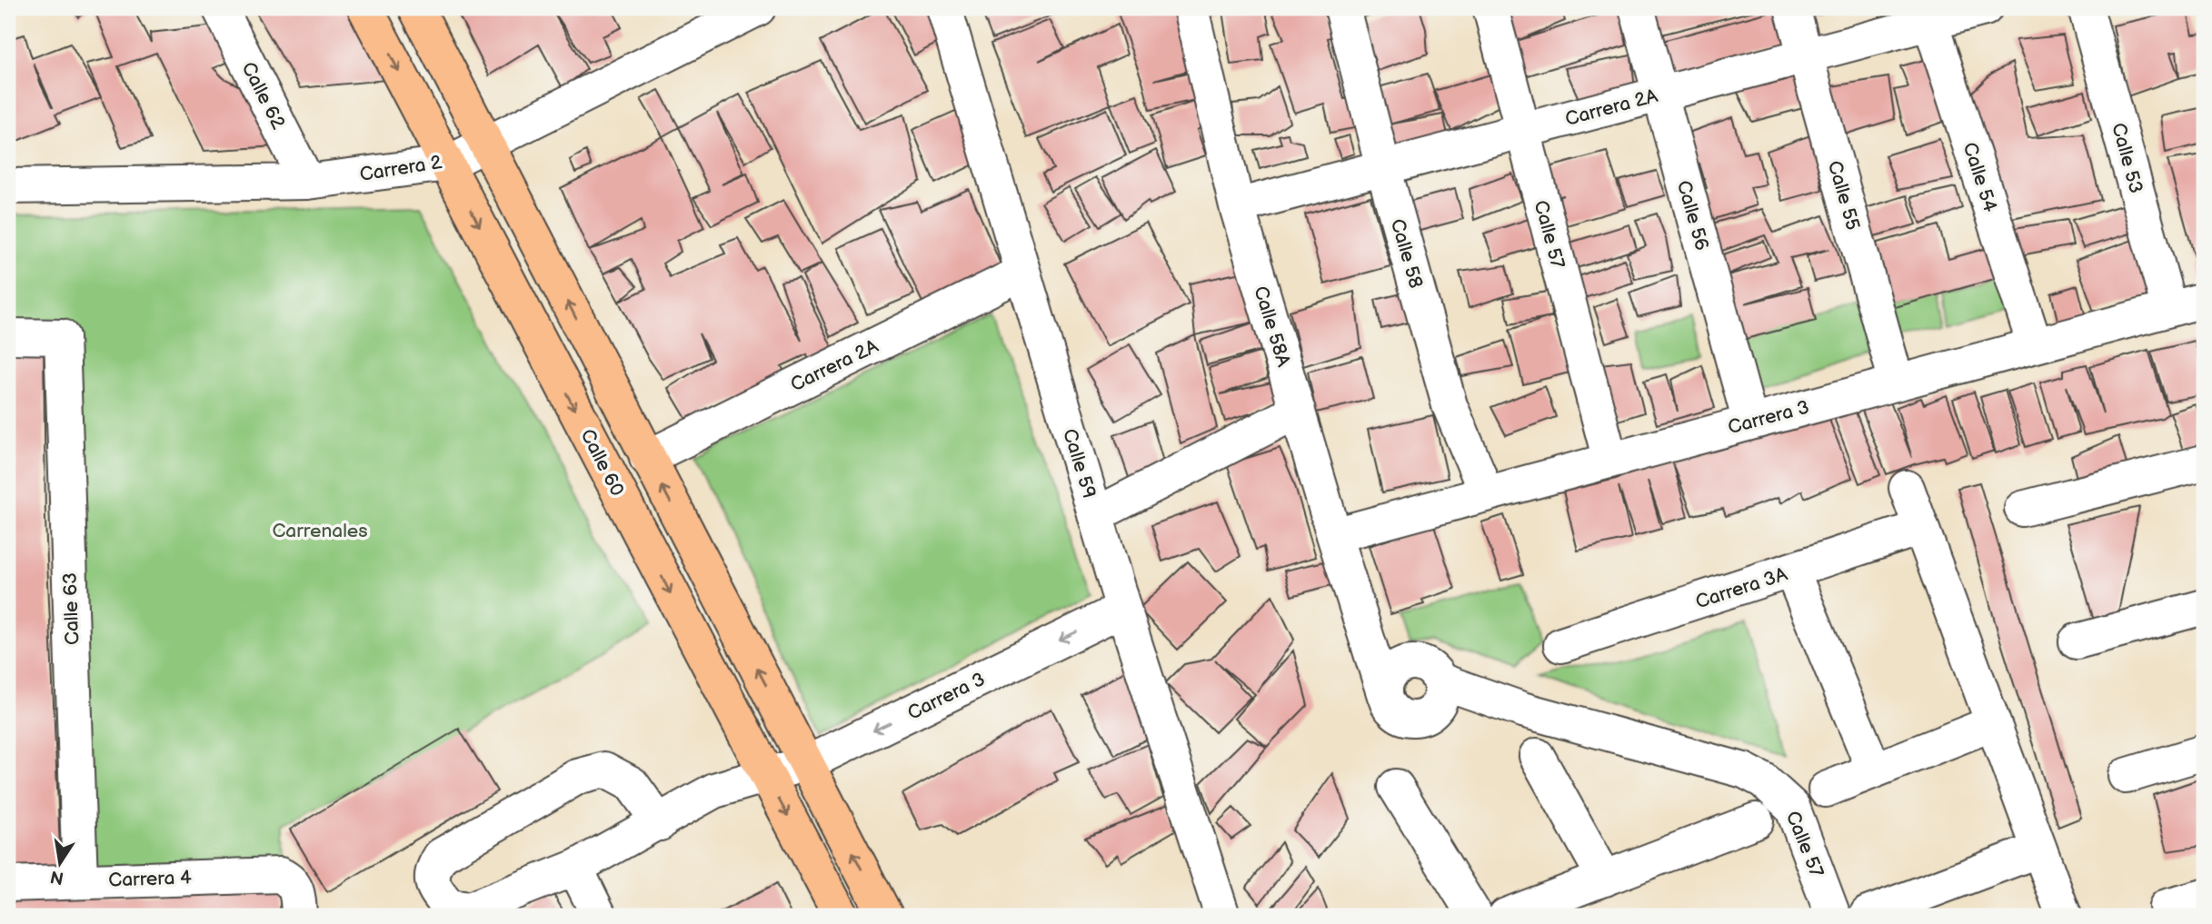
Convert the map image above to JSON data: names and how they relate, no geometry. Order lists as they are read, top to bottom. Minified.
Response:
{"streets":{"main road":["Calle 60"],"street":["Calle 62","Carrera 2A","Calle 53","Carrera 2","Calle 54","Calle 55","Calle 56","Calle 57","Calle 58","Calle 58A","Carrera 3","Calle 59","Carrera 3A","Calle 63","Carrera 4"]},"crossings":[["Calle 62","Carrera 2"],["Carrera 2A","Calle 54"],["Carrera 2A","Calle 55"],["Carrera 2A","Calle 56"],["Carrera 2A","Calle 57"],["Carrera 2A","Calle 58"],["Carrera 2A","Calle 58A"],["Carrera 2A","Calle 59"],["Calle 53","Carrera 3"],["Carrera 2","Calle 60"],["Calle 54","Carrera 3"],["Calle 55","Carrera 3"],["Calle 56","Carrera 3"],["Calle 57","Calle 58A"],["Calle 57","Carrera 3"],["Calle 58","Carrera 3"],["Calle 58A","Carrera 3"],["Carrera 3","Calle 60"],["Carrera 3","Calle 59"],["Calle 63","Carrera 4"]],"parks":["Carrenales"],"north":"bottom"}
